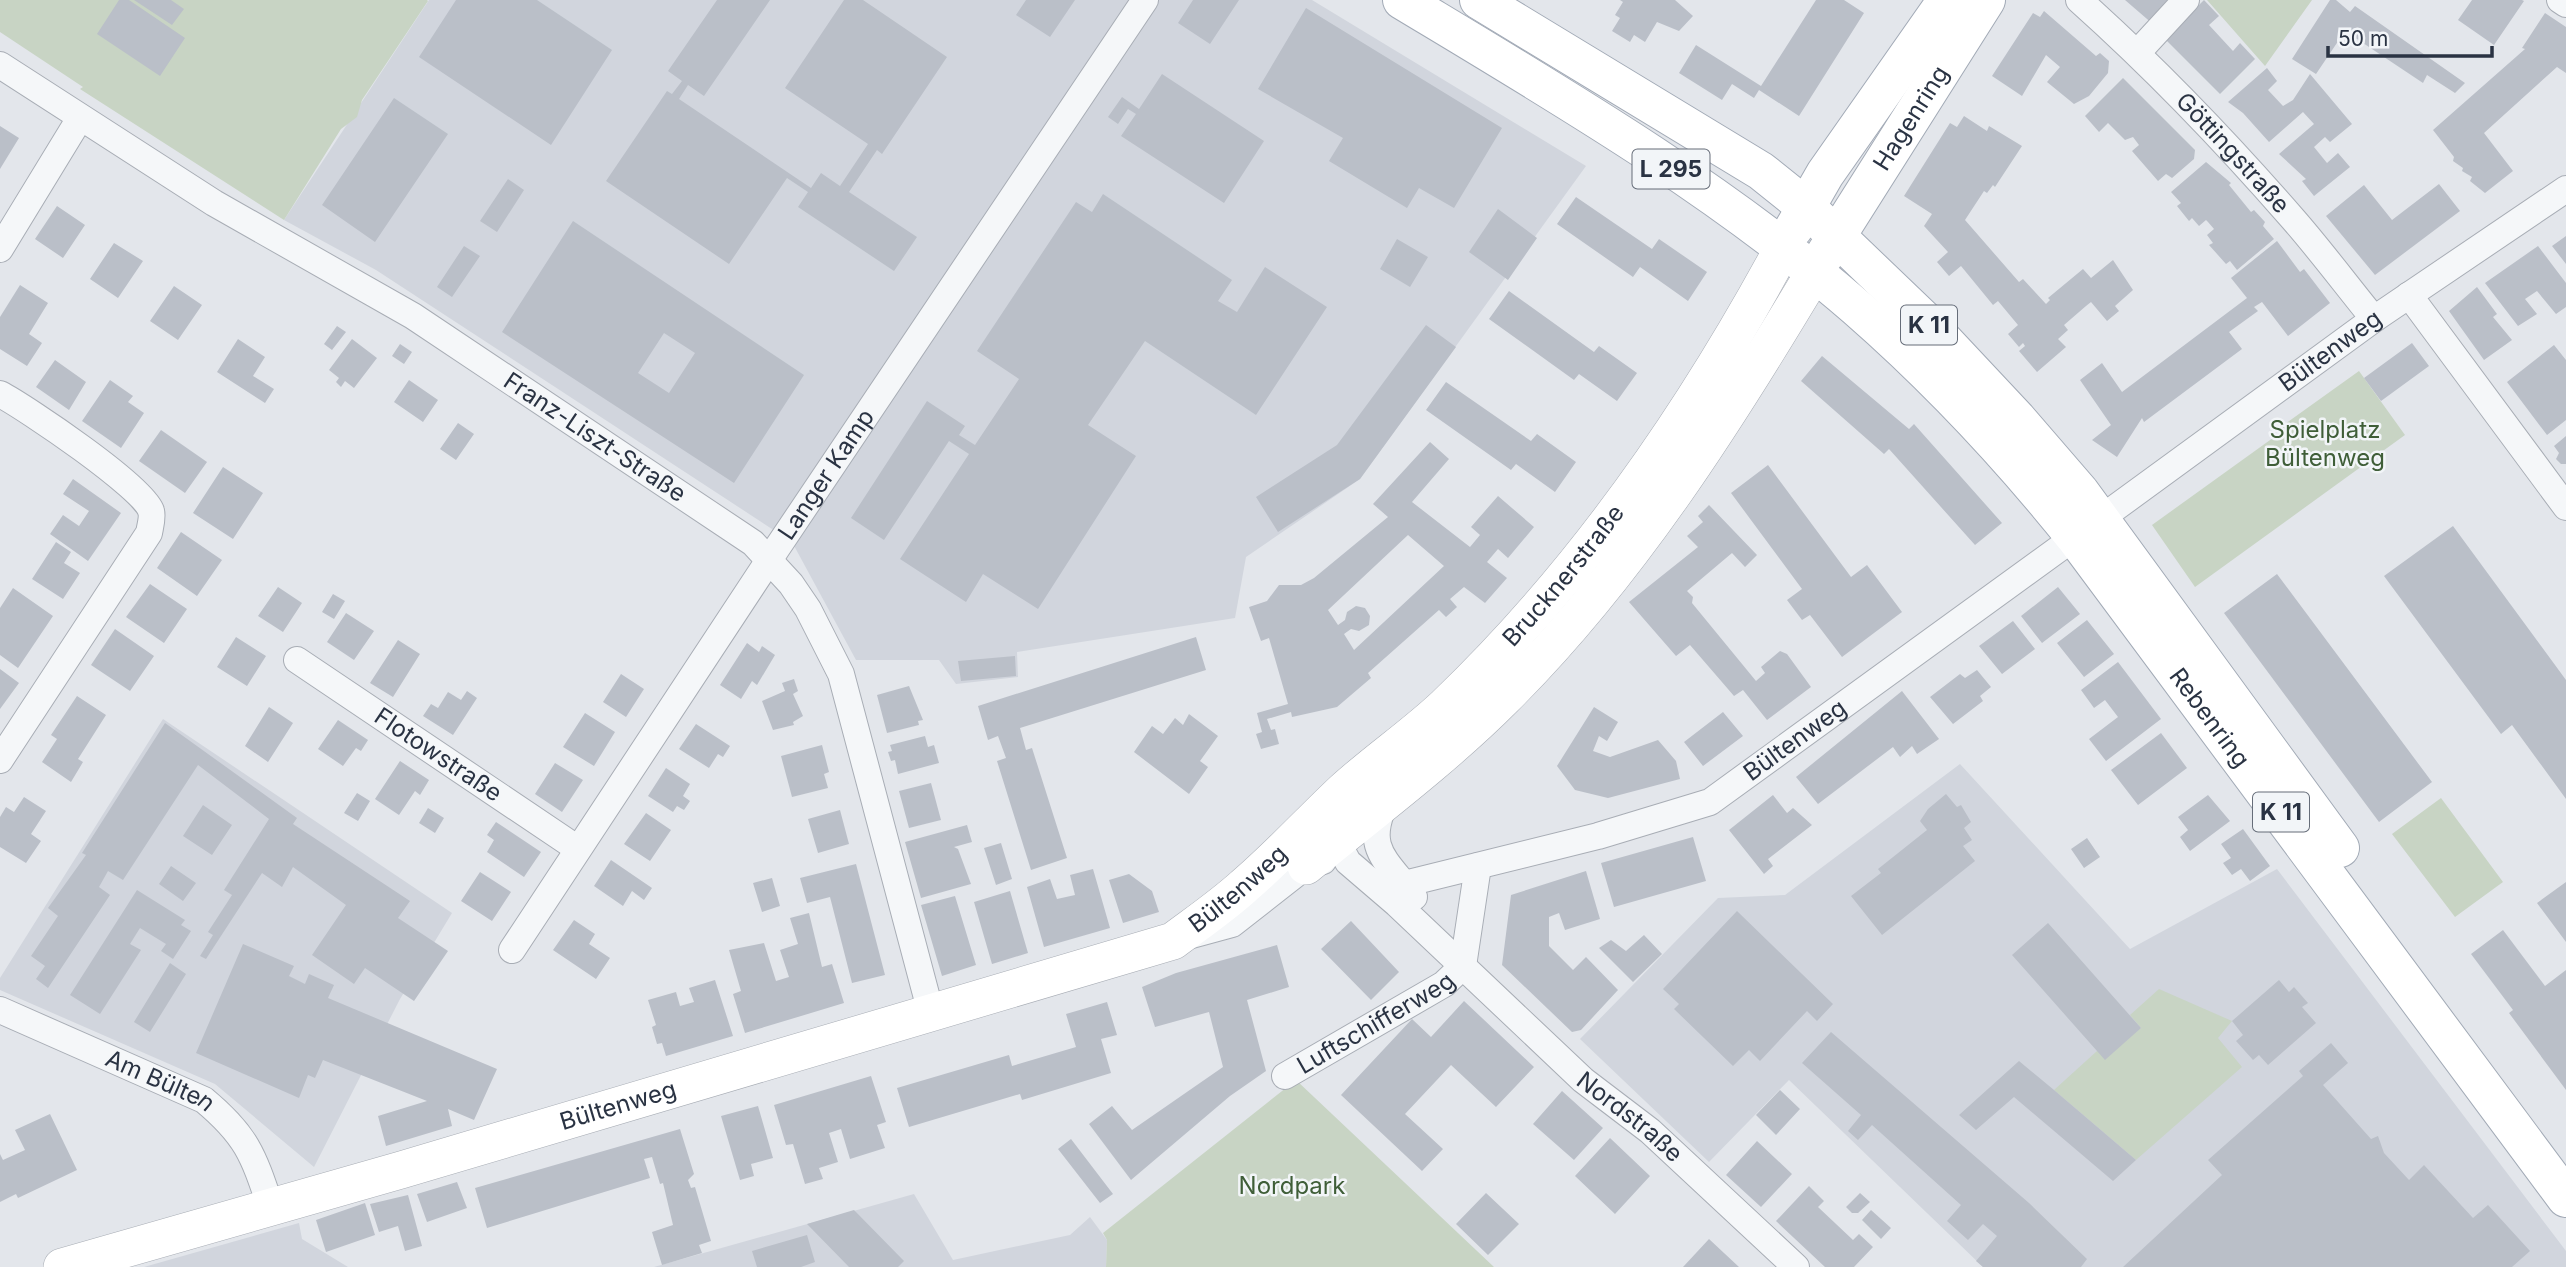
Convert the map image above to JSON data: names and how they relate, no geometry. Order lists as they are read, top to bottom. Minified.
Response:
{"streets":{"main road":["Hagenring","L 295","K 11","Bültenweg","Brucknerstraße","Rebenring"],"street":["Göttingstraße","Franz-Liszt-Straße","Langer Kamp","Flotowstraße","Luftschifferweg","Am Bülten","Nordstraße"]},"crossings":[["Hagenring","L 295"],["Hagenring","K 11"],["Hagenring","Brucknerstraße"],["Hagenring","Rebenring"],["Göttingstraße","Bültenweg"],["L 295","K 11"],["L 295","Brucknerstraße"],["L 295","Rebenring"],["K 11","Brucknerstraße"],["K 11","Rebenring"],["Bültenweg","Franz-Liszt-Straße"],["Bültenweg","Brucknerstraße"],["Bültenweg","Rebenring"],["Bültenweg","Am Bülten"],["Bültenweg","Nordstraße"],["Franz-Liszt-Straße","Langer Kamp"],["Langer Kamp","Flotowstraße"],["Brucknerstraße","Rebenring"],["Brucknerstraße","Nordstraße"],["Luftschifferweg","Nordstraße"]],"parks":["Spielplatz Bültenweg","Nordpark"],"scale_bar":"50 m"}
